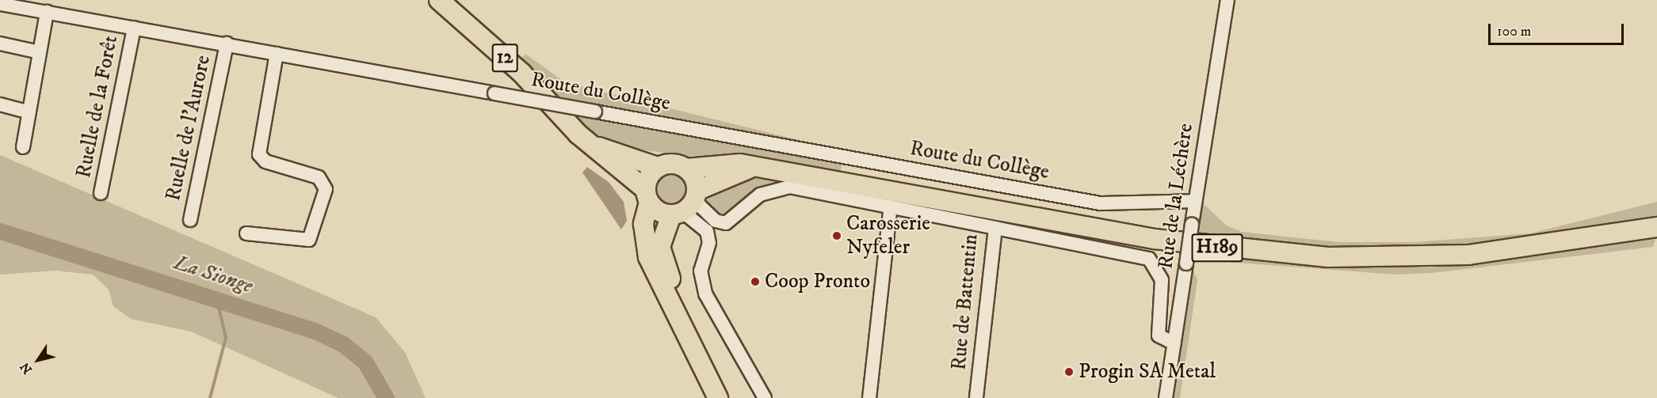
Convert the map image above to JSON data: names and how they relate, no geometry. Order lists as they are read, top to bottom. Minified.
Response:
{"streets":{"highway":["12","H189"],"street":["Route du Collège","Ruelle de la Forêt","Ruelle de l'Aurore","Rue de la Léchère","Rue de Battentin"]},"crossings":[["12","H189"],["Route du Collège","Ruelle de la Forêt"],["Route du Collège","Ruelle de l'Aurore"],["Route du Collège","Rue de la Léchère"]],"water":["La Sionge"],"places":["Carosserie Nyfeler","Coop Pronto","Progin SA Metal"],"scale_bar":"100 m","north":"bottom left"}
